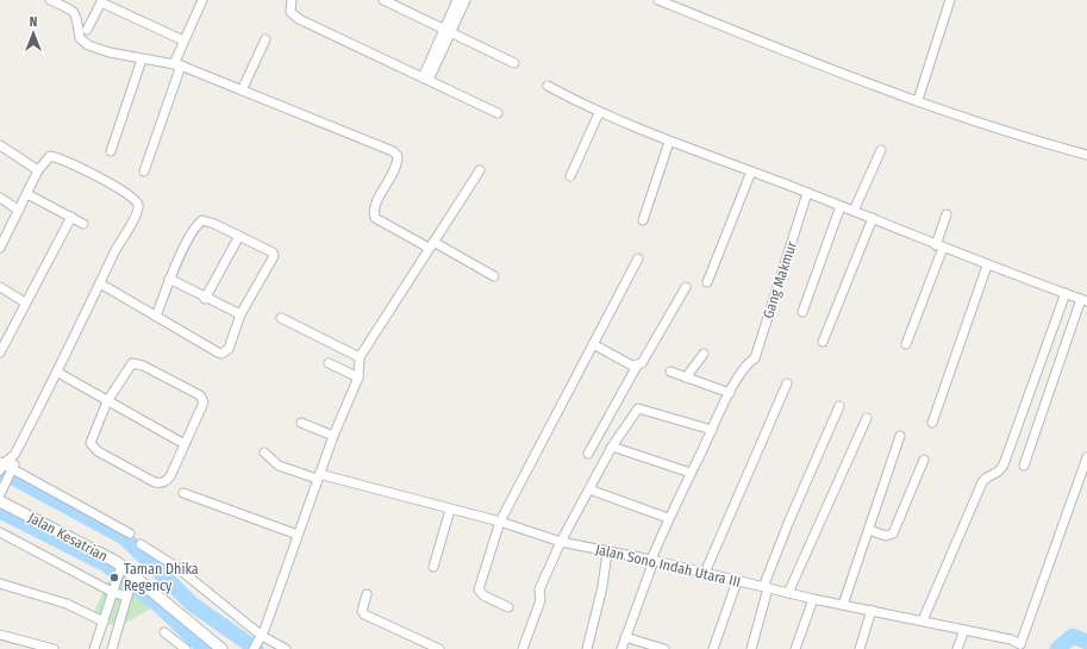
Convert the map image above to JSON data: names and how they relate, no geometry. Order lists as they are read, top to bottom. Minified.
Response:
{"streets":{"street":["Gang Makmur","Jalan Kesatrian","Jalan Sono Indah Utara III"]},"crossings":[["Gang Makmur","Jalan Sono Indah Utara III"]],"places":["Taman Dhika Regency"],"north":"top"}
